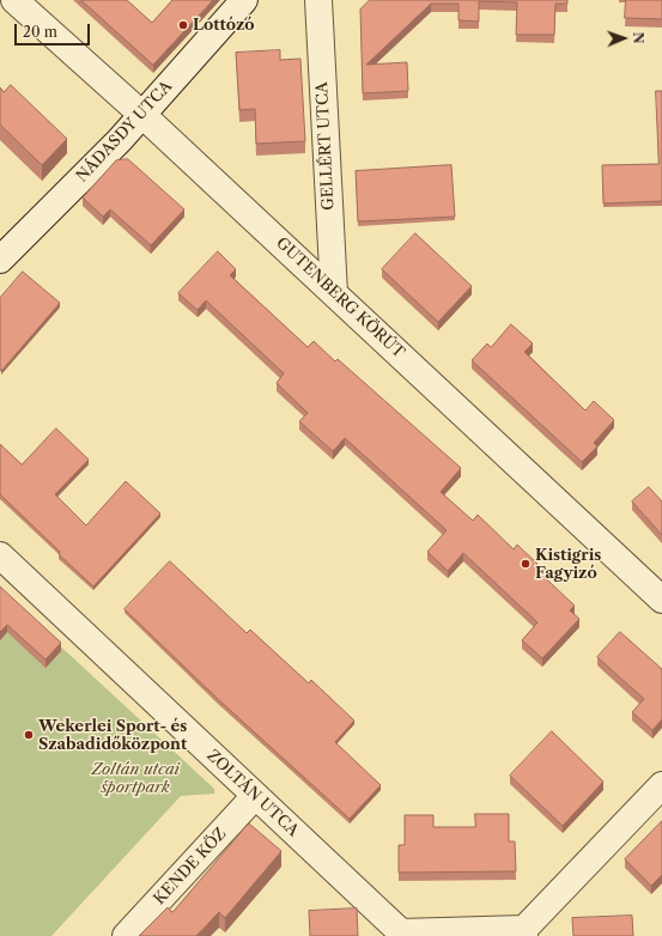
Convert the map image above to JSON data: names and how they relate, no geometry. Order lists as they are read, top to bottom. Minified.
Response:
{"streets":{"street":["NÁDASDY UTCA","GELLÉRT UTCA","GUTENBERG KÖRÚT","ZOLTÁN UTCA","KENDE KÖZ"]},"crossings":[["NÁDASDY UTCA","GUTENBERG KÖRÚT"],["GELLÉRT UTCA","GUTENBERG KÖRÚT"],["ZOLTÁN UTCA","KENDE KÖZ"]],"parks":["Zoltán utcai sportpark"],"places":["Lottózó","Kistigris Fagyizó","Wekerlei Sport- és Szabadidőközpont"],"scale_bar":"20 m","north":"right"}
